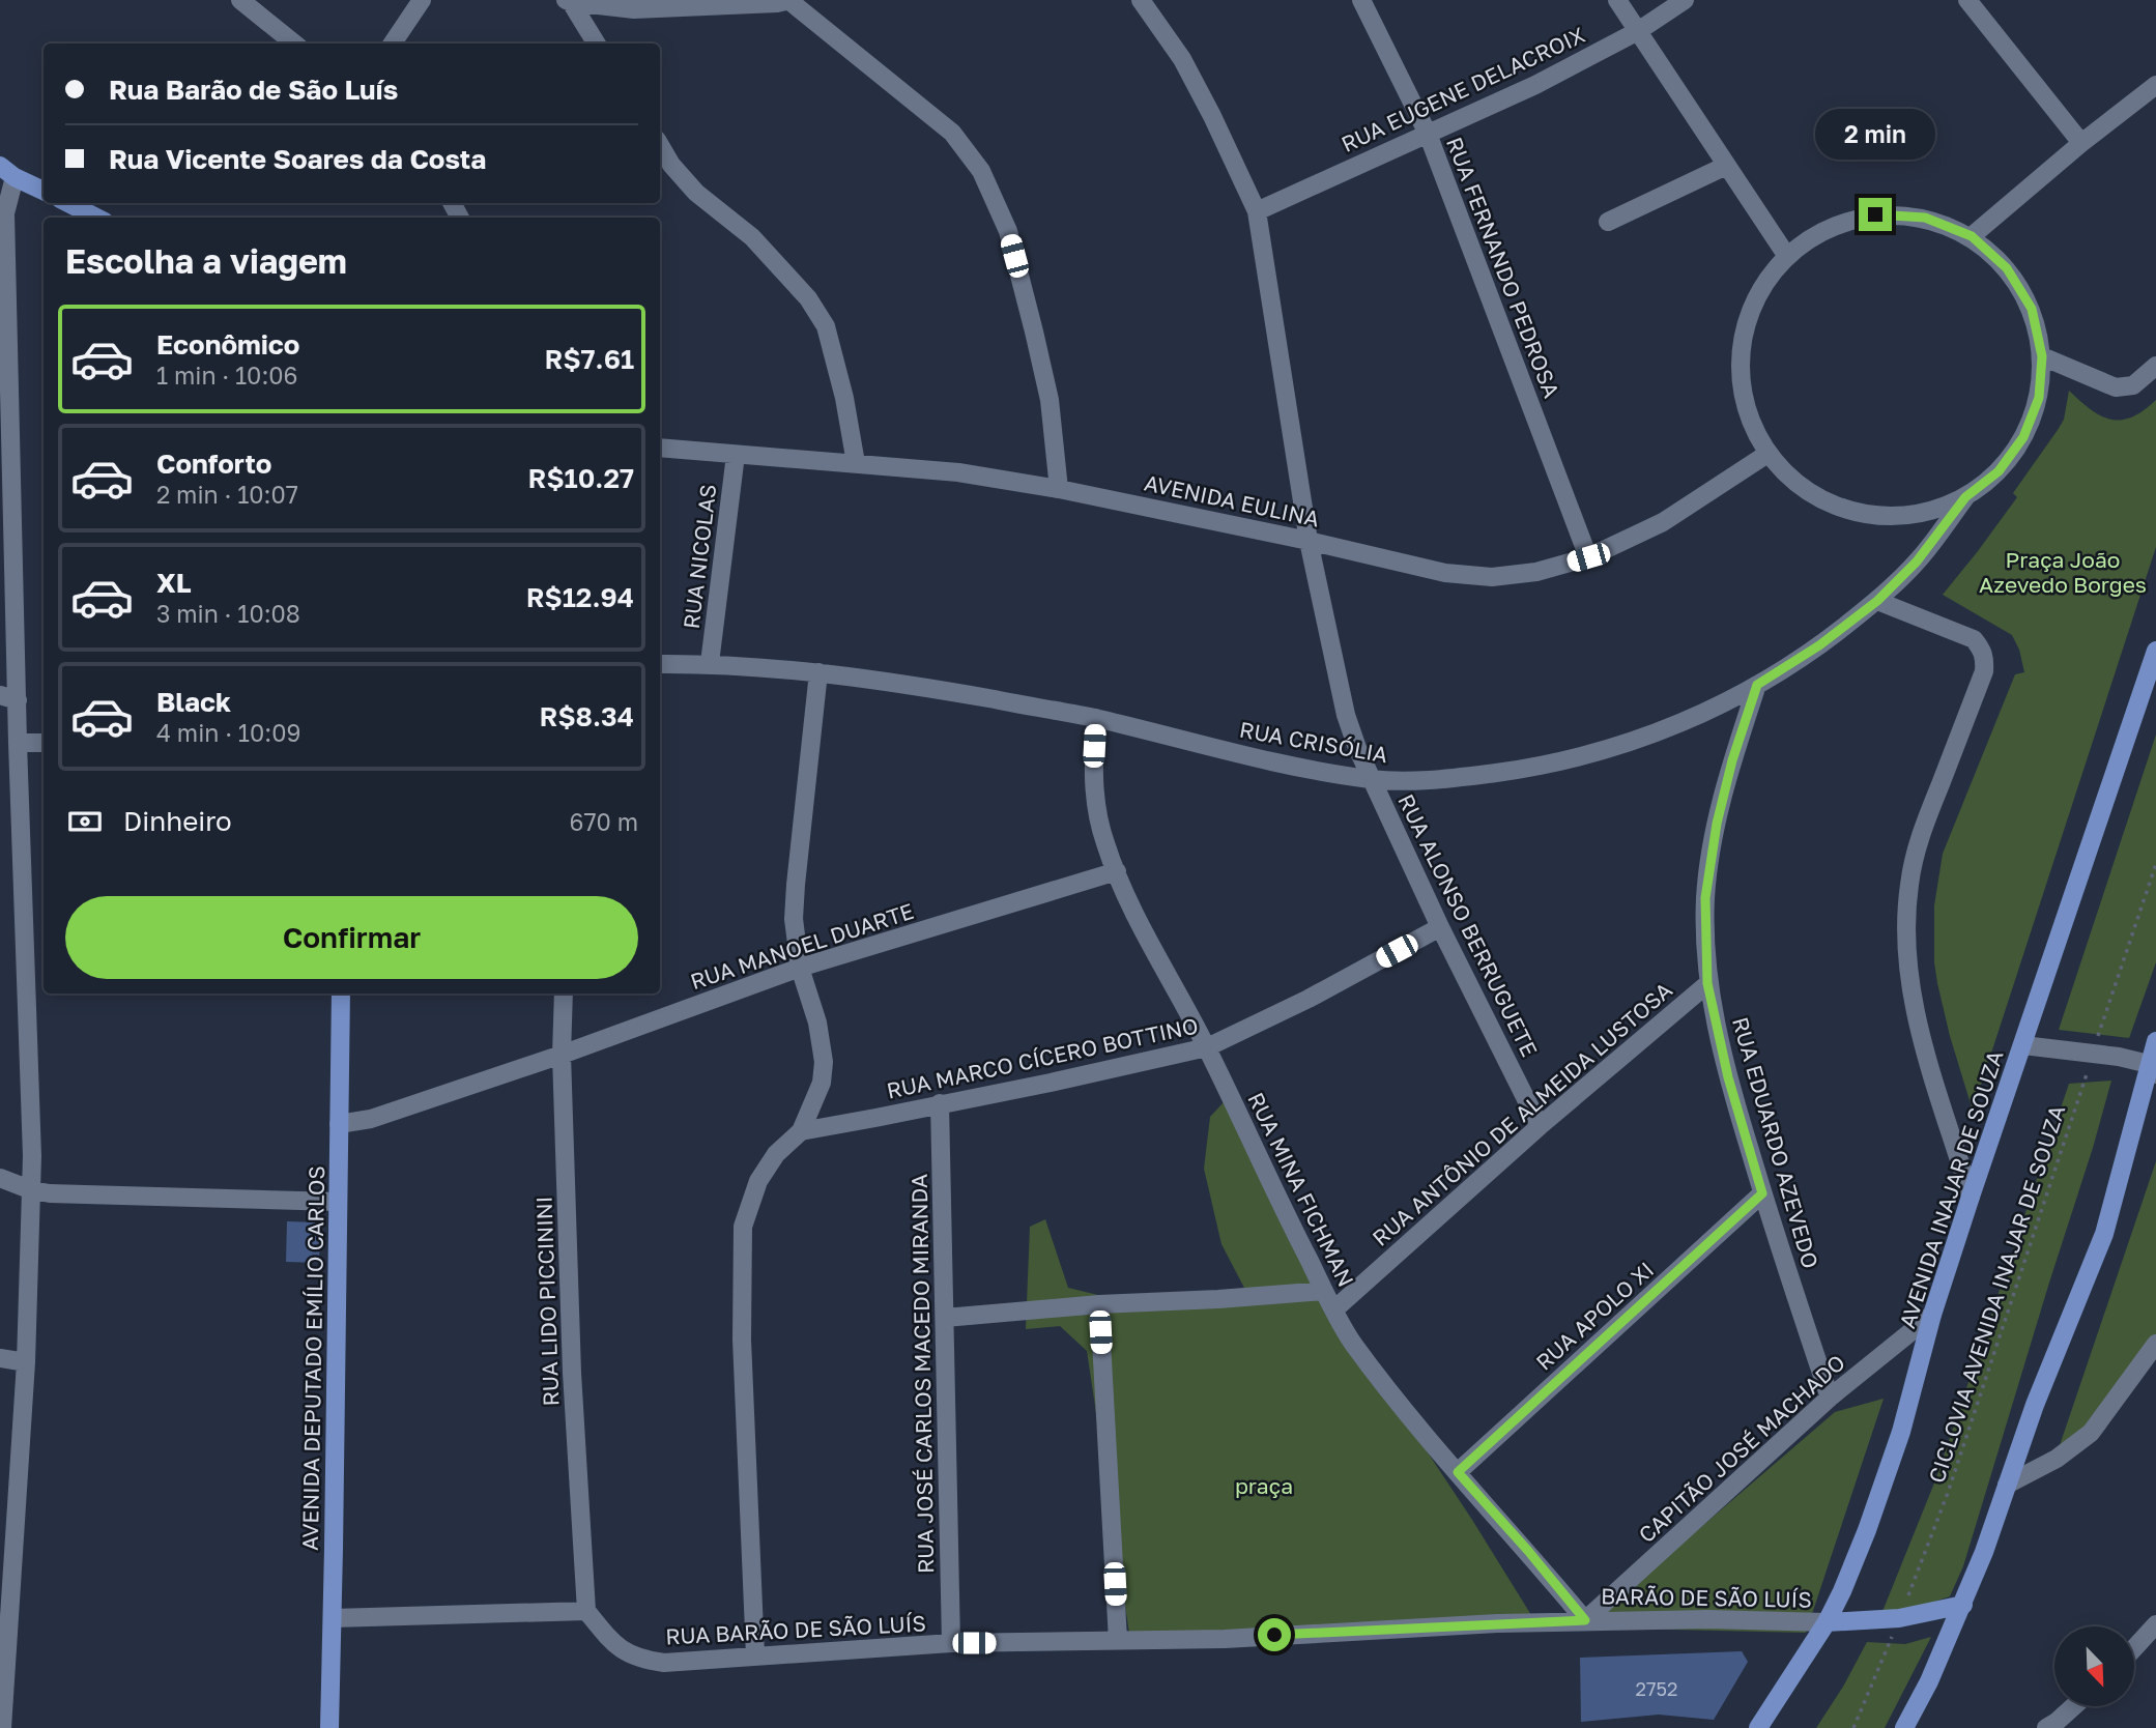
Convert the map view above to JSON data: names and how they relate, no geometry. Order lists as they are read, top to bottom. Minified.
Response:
{"streets":{"main road":["AVENIDA INAJAR DE SOUZA","AVENIDA DEPUTADO EMÍLIO CARLOS"],"street":["RUA EUGENE DELACROIX","RUA FERNANDO PEDROSA","AVENIDA EULINA","RUA NICOLAS","RUA CRISÓLIA","RUA ALONSO BERRUGUETE","RUA MANOEL DUARTE","RUA MARCO CÍCERO BOTTINO","RUA ANTÔNIO DE ALMEIDA LUSTOSA","RUA EDUARDO AZEVEDO","RUA MINA FICHMAN","RUA LIDO PICCININI","RUA APOLO XI","RUA JOSÉ CARLOS MACEDO MIRANDA","CAPITÃO JOSÉ MACHADO","BARÃO DE SÃO LUÍS","RUA BARÃO DE SÃO LUÍS"],"path":["CICLOVIA AVENIDA INAJAR DE SOUZA"]},"crossings":[["RUA EUGENE DELACROIX","RUA FERNANDO PEDROSA"],["RUA EUGENE DELACROIX","RUA ALONSO BERRUGUETE"],["RUA FERNANDO PEDROSA","AVENIDA EULINA"],["AVENIDA EULINA","RUA NICOLAS"],["AVENIDA EULINA","RUA ALONSO BERRUGUETE"],["RUA NICOLAS","RUA CRISÓLIA"],["RUA CRISÓLIA","RUA ALONSO BERRUGUETE"],["RUA CRISÓLIA","RUA EDUARDO AZEVEDO"],["RUA CRISÓLIA","RUA MINA FICHMAN"],["RUA ALONSO BERRUGUETE","RUA MARCO CÍCERO BOTTINO"],["RUA ALONSO BERRUGUETE","RUA ANTÔNIO DE ALMEIDA LUSTOSA"],["RUA MANOEL DUARTE","RUA MINA FICHMAN"],["RUA MANOEL DUARTE","RUA LIDO PICCININI"],["RUA MANOEL DUARTE","AVENIDA DEPUTADO EMÍLIO CARLOS"],["RUA MARCO CÍCERO BOTTINO","RUA MINA FICHMAN"],["RUA MARCO CÍCERO BOTTINO","RUA JOSÉ CARLOS MACEDO MIRANDA"],["RUA ANTÔNIO DE ALMEIDA LUSTOSA","RUA EDUARDO AZEVEDO"],["RUA ANTÔNIO DE ALMEIDA LUSTOSA","RUA MINA FICHMAN"],["RUA EDUARDO AZEVEDO","RUA APOLO XI"],["RUA EDUARDO AZEVEDO","CAPITÃO JOSÉ MACHADO"],["RUA MINA FICHMAN","RUA APOLO XI"],["RUA MINA FICHMAN","CAPITÃO JOSÉ MACHADO"],["RUA MINA FICHMAN","BARÃO DE SÃO LUÍS"],["RUA MINA FICHMAN","RUA BARÃO DE SÃO LUÍS"],["AVENIDA INAJAR DE SOUZA","CAPITÃO JOSÉ MACHADO"],["AVENIDA INAJAR DE SOUZA","BARÃO DE SÃO LUÍS"],["RUA LIDO PICCININI","RUA BARÃO DE SÃO LUÍS"],["RUA JOSÉ CARLOS MACEDO MIRANDA","RUA BARÃO DE SÃO LUÍS"],["CAPITÃO JOSÉ MACHADO","BARÃO DE SÃO LUÍS"],["CAPITÃO JOSÉ MACHADO","RUA BARÃO DE SÃO LUÍS"],["BARÃO DE SÃO LUÍS","RUA BARÃO DE SÃO LUÍS"]],"parks":["Praça João Azevedo Borges","praça"],"house_numbers":["2752"],"north":"bottom right","page":{"banner":["Rua Barão de São Luís","Rua Vicente Soares da Costa"],"bubble":"2 min","heading":"Escolha a viagem","list":[{"name":"Econômico","note":"1 min · 10:06","value":"R$7.61"},{"name":"Conforto","note":"2 min · 10:07","value":"R$10.27"},{"name":"XL","note":"3 min · 10:08","value":"R$12.94"},{"name":"Black","note":"4 min · 10:09","value":"R$8.34"}],"pay":["Dinheiro","670 m"],"buttons":"Confirmar"}}
